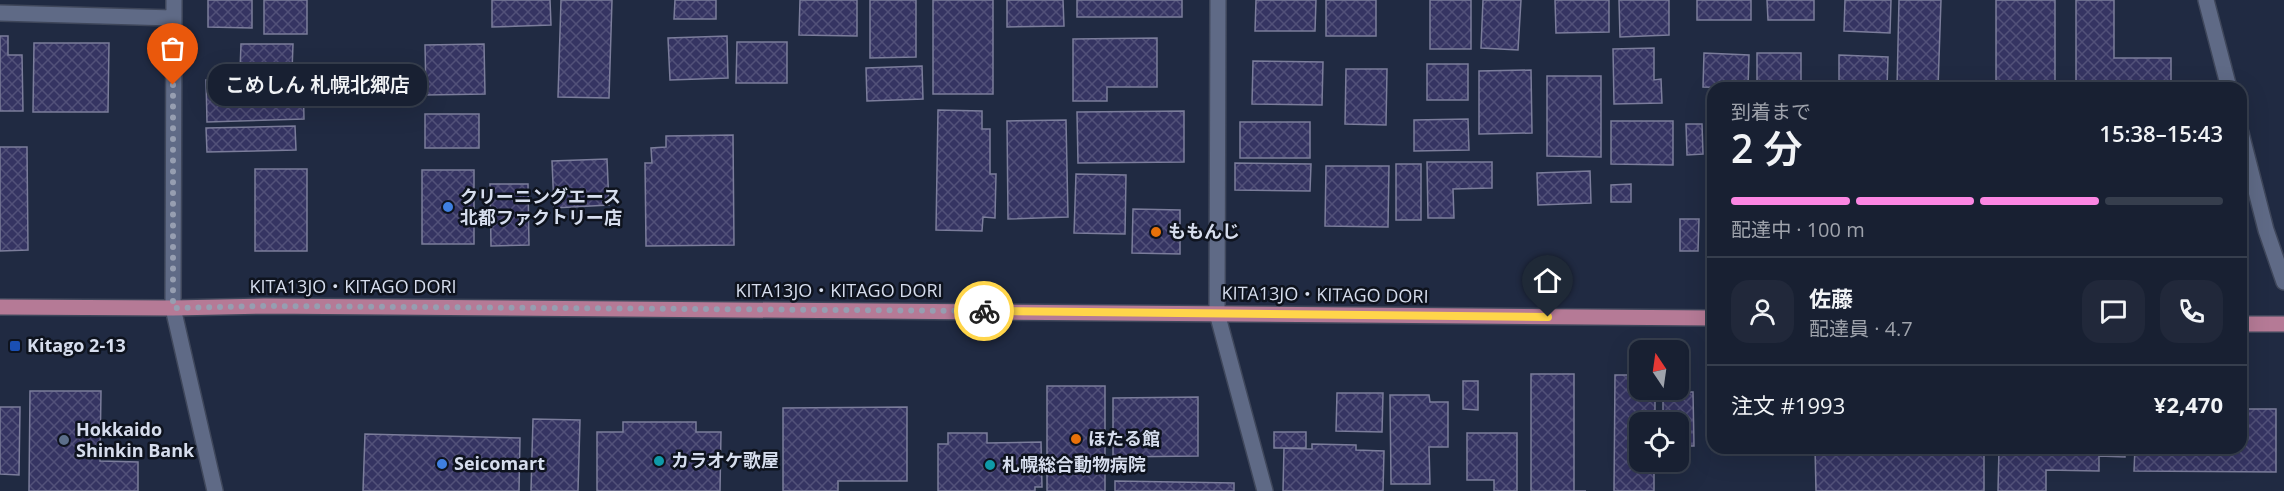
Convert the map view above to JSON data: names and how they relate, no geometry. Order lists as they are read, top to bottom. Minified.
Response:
{"streets":{"main road":["KITA13JO・KITAGO DORI"]},"places":{"other":["こめしん 札幌北郷店","クリーニングエース 北都ファクトリー店","ももんじ","ほたる館","Hokkaido Shinkin Bank","カラオケ歌屋","Seicomart","札幌総合動物病院"],"transit":["Kitago 2-13"]},"north":"top","page":{"bubble":"こめしん 札幌北郷店","heading":["2 分","到着まで","15:38–15:43"],"panel":["佐藤","配達員 · 4.7","注文 #1993","¥2,470"],"bar":"配達中 · 100 m"}}
